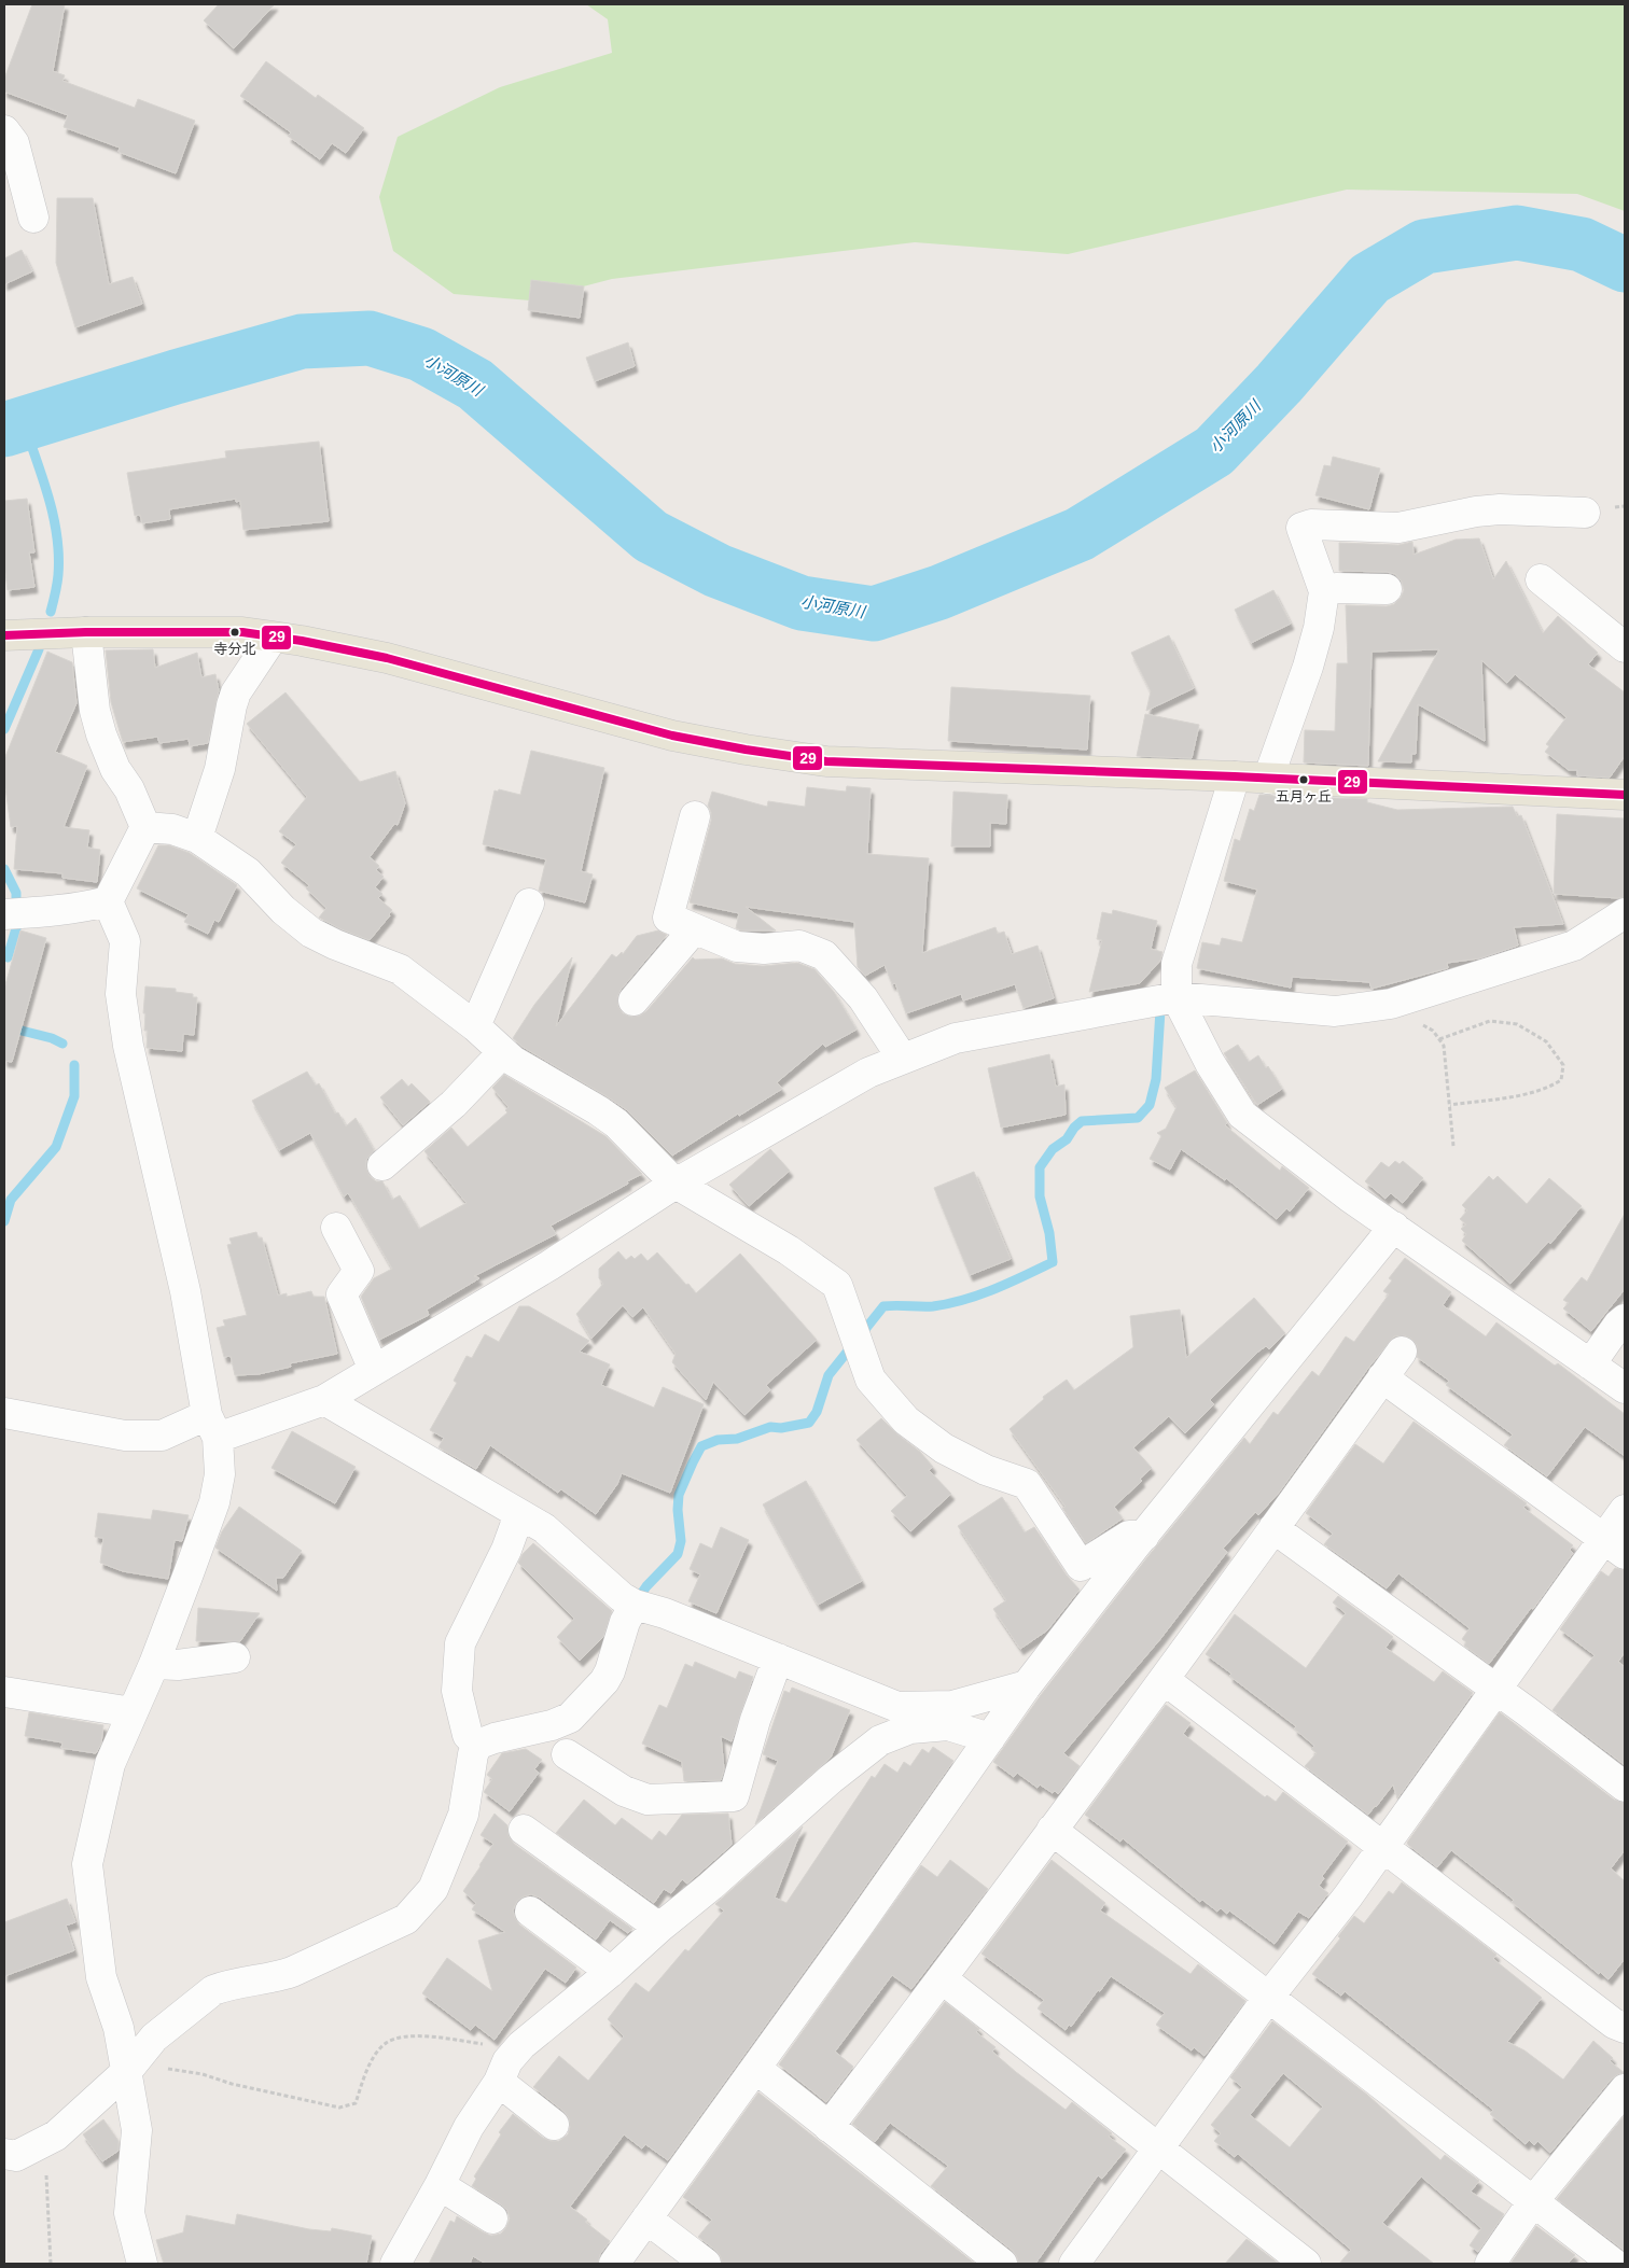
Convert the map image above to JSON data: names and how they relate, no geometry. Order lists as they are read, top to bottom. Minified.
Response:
{"water":["小河原川"],"places":["寺分北","五月ヶ丘"],"lines":["transit line 29"]}
